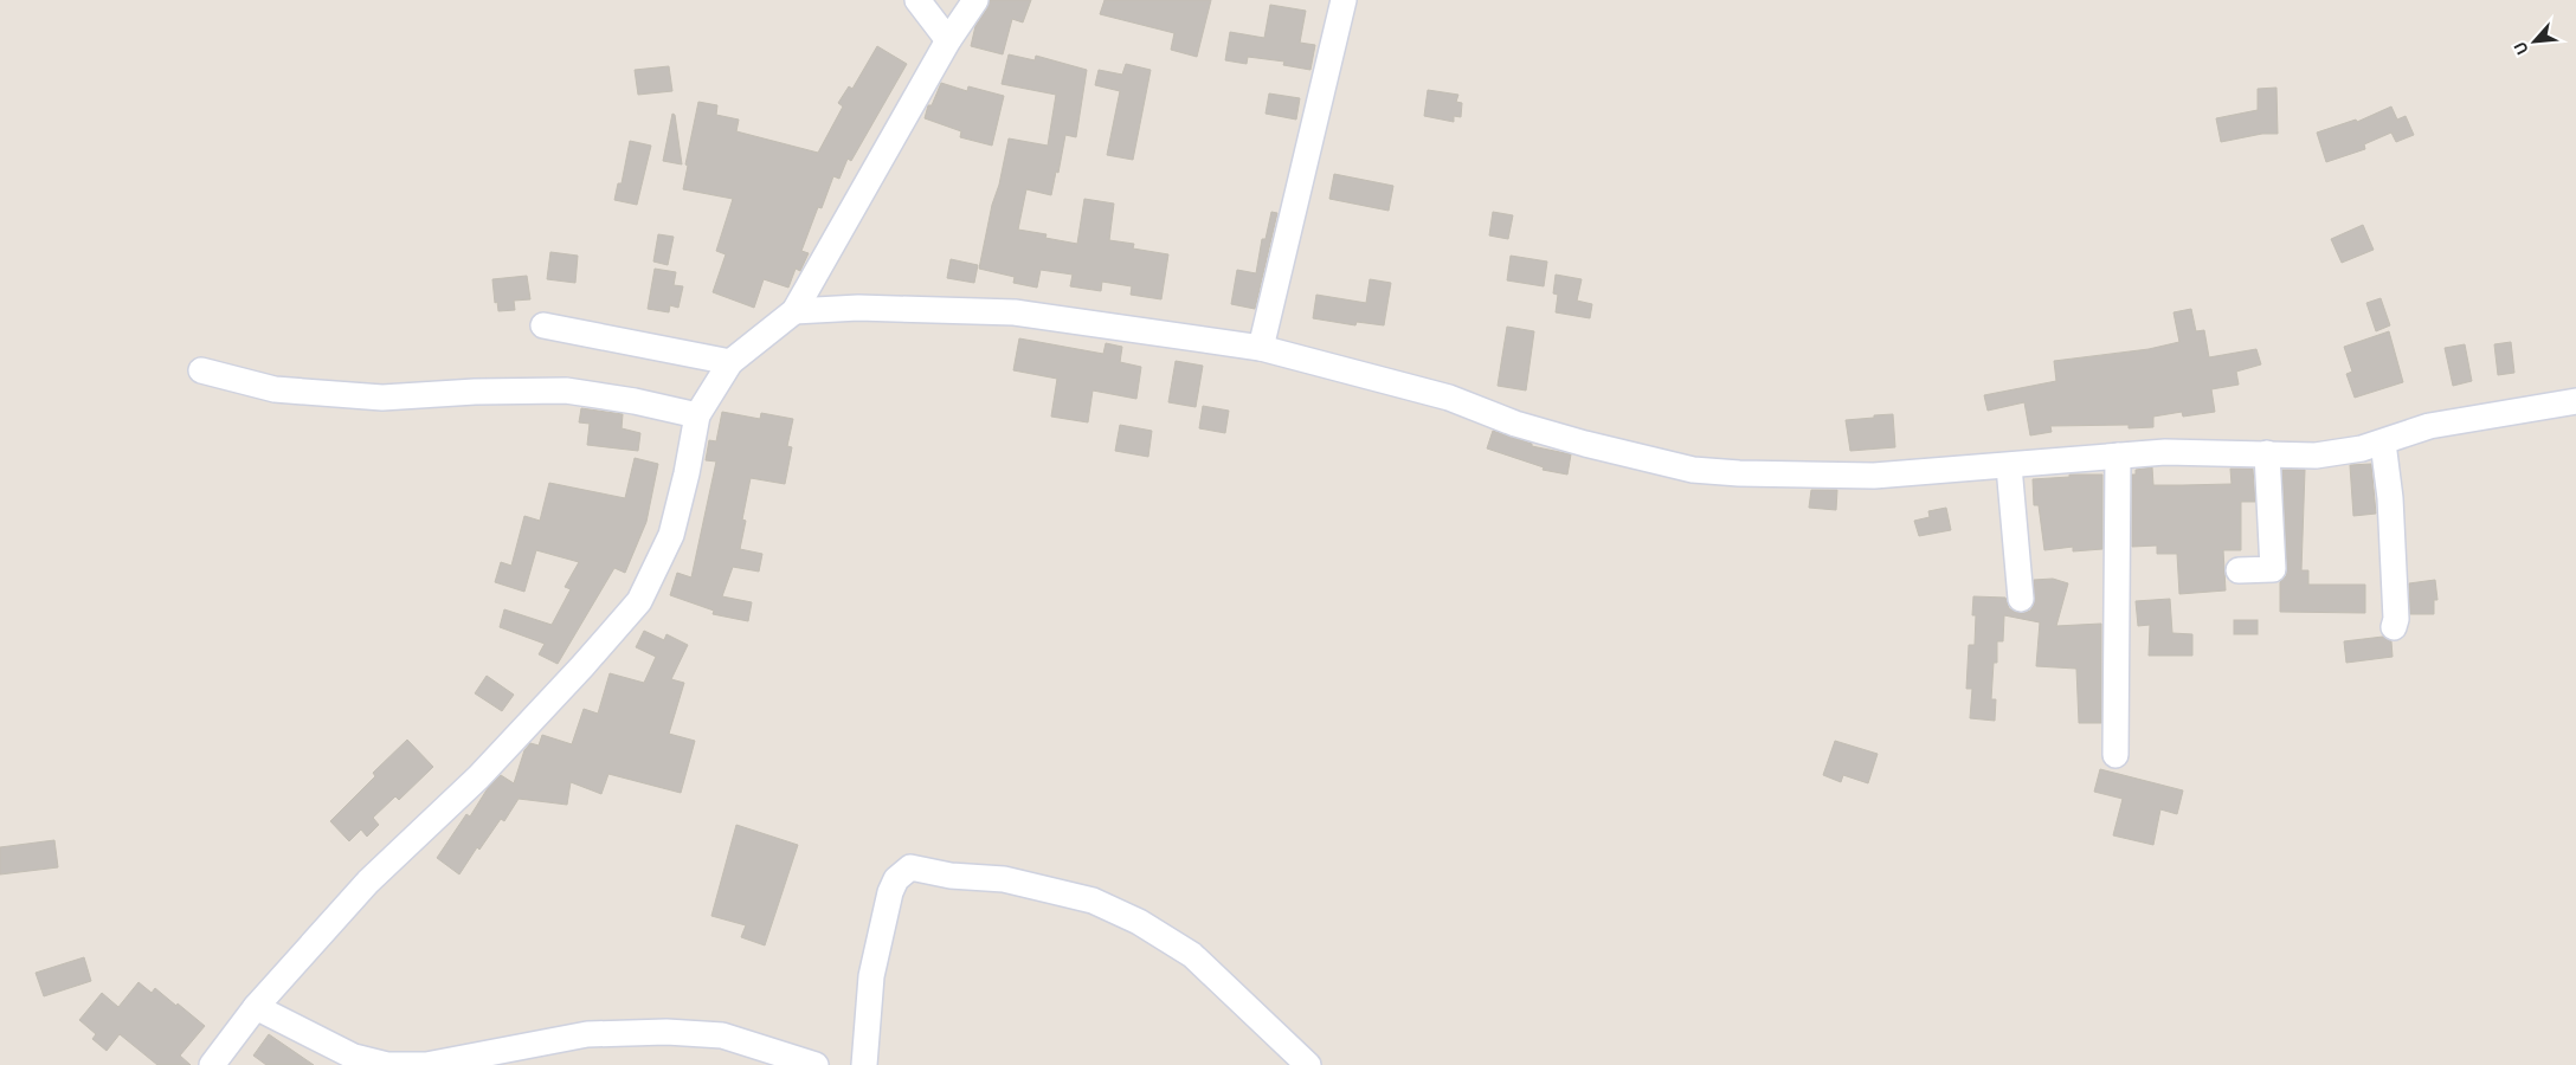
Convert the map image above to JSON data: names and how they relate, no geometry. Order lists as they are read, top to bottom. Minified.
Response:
{"north":"bottom left"}
